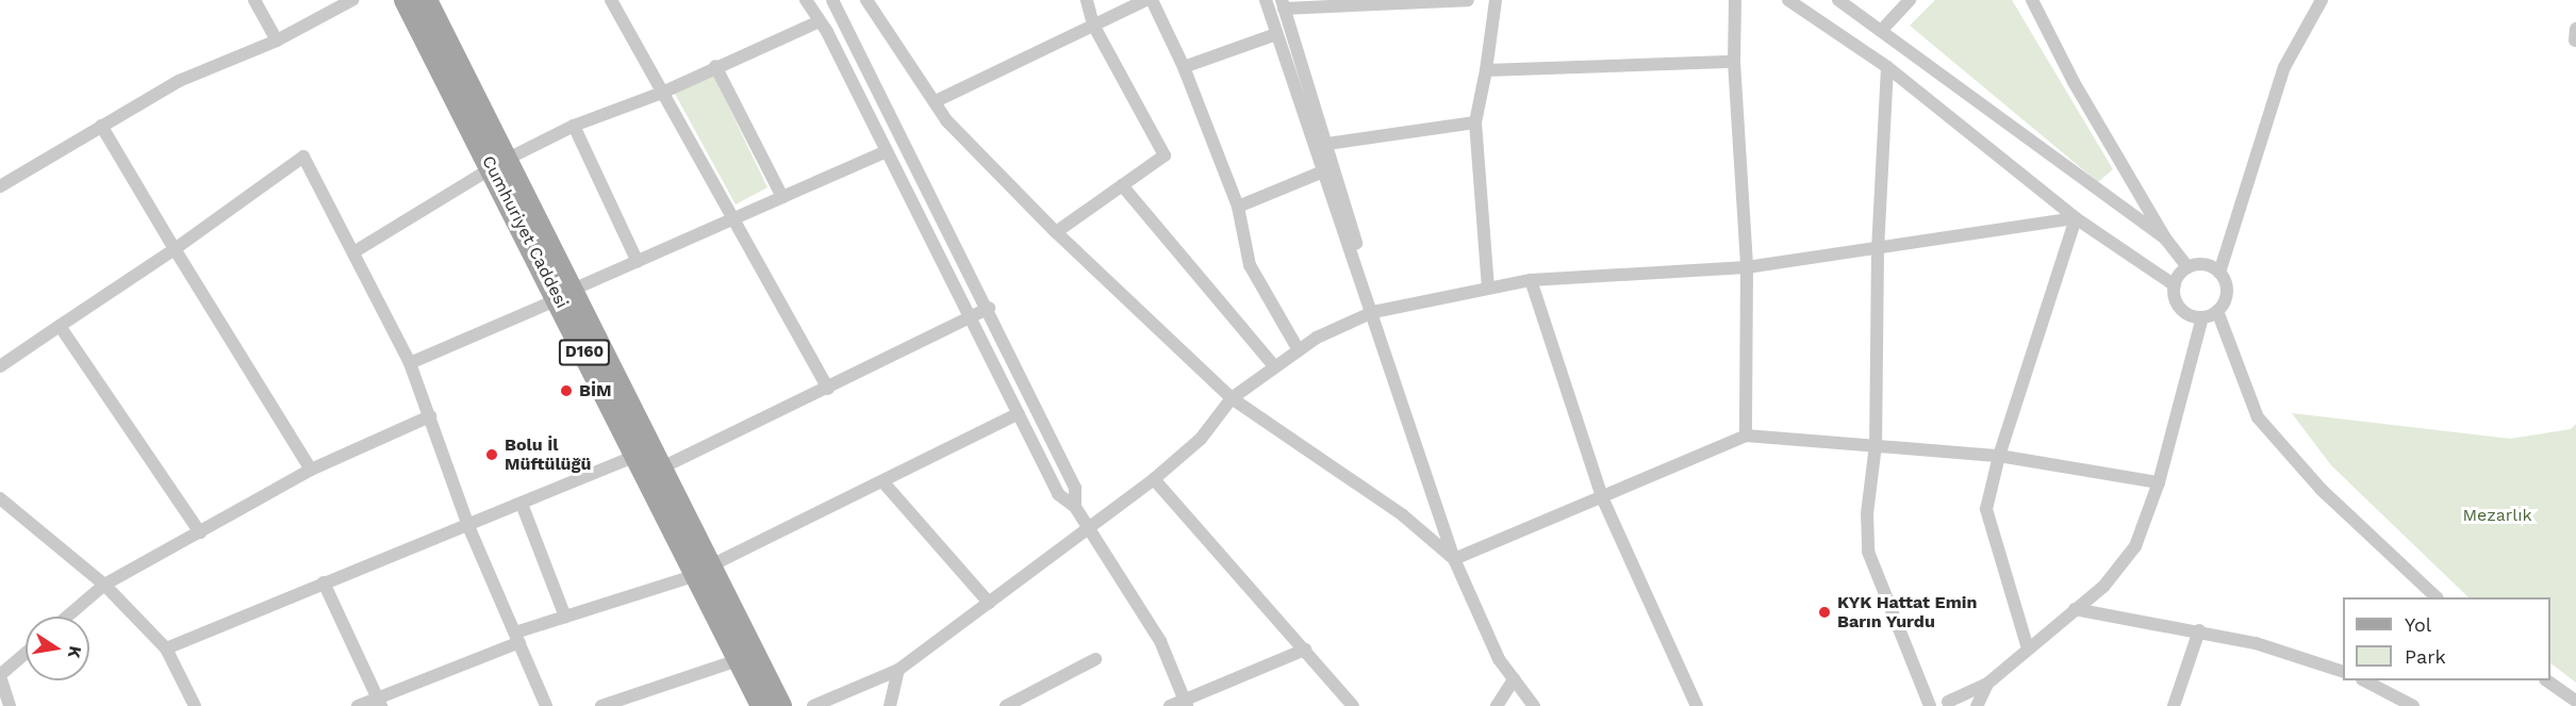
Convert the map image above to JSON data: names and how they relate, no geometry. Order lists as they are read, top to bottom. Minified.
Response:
{"streets":{"main road":["Cumhuriyet Caddesi","D160"]},"parks":["Mezarlık"],"places":["BİM","Bolu İl Müftülüğü","KYK Hattat Emin Barın Yurdu"],"legend":["Yol","Park"],"north":"right"}
